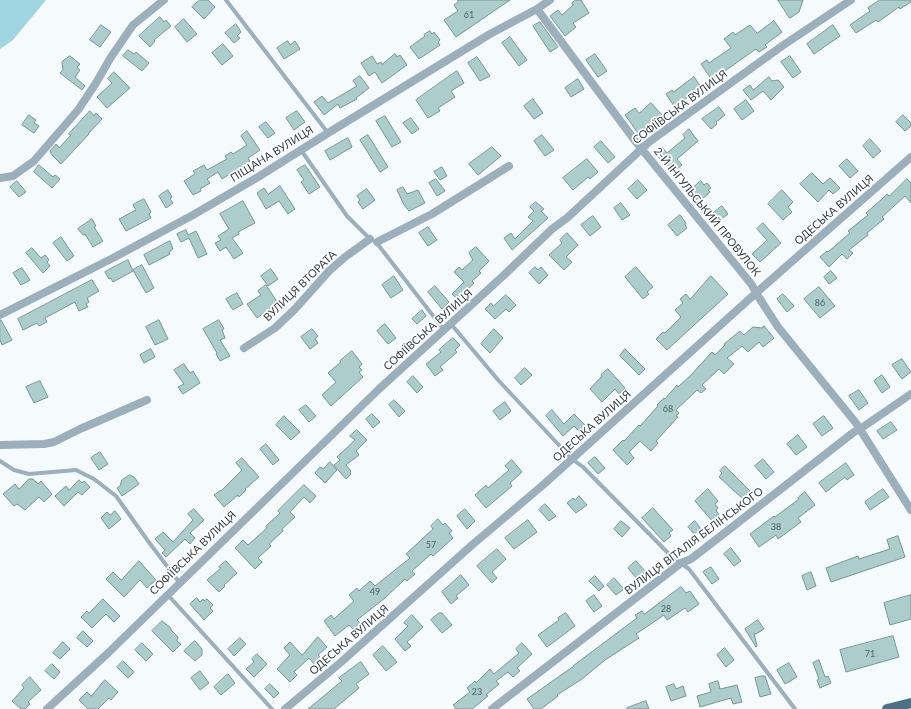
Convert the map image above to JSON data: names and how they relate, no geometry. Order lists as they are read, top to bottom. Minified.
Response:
{"streets":{"street":["СОФІЇВСЬКА ВУЛИЦЯ","ПІЩАНА ВУЛИЦЯ","ОДЕСЬКА ВУЛИЦЯ","2-Й ІНГУЛЬСЬКИЙ ПРОВУЛОК","ВУЛИЦЯ ВТОРАТА","ВУЛИЦЯ ВІТАЛІЯ БЕЛІНСЬКОГО"]},"crossings":[["СОФІЇВСЬКА ВУЛИЦЯ","2-Й ІНГУЛЬСЬКИЙ ПРОВУЛОК"],["ПІЩАНА ВУЛИЦЯ","2-Й ІНГУЛЬСЬКИЙ ПРОВУЛОК"],["ОДЕСЬКА ВУЛИЦЯ","2-Й ІНГУЛЬСЬКИЙ ПРОВУЛОК"],["2-Й ІНГУЛЬСЬКИЙ ПРОВУЛОК","ВУЛИЦЯ ВІТАЛІЯ БЕЛІНСЬКОГО"]],"house_numbers":["61","86","68","38","57","49","28","71","23"]}
